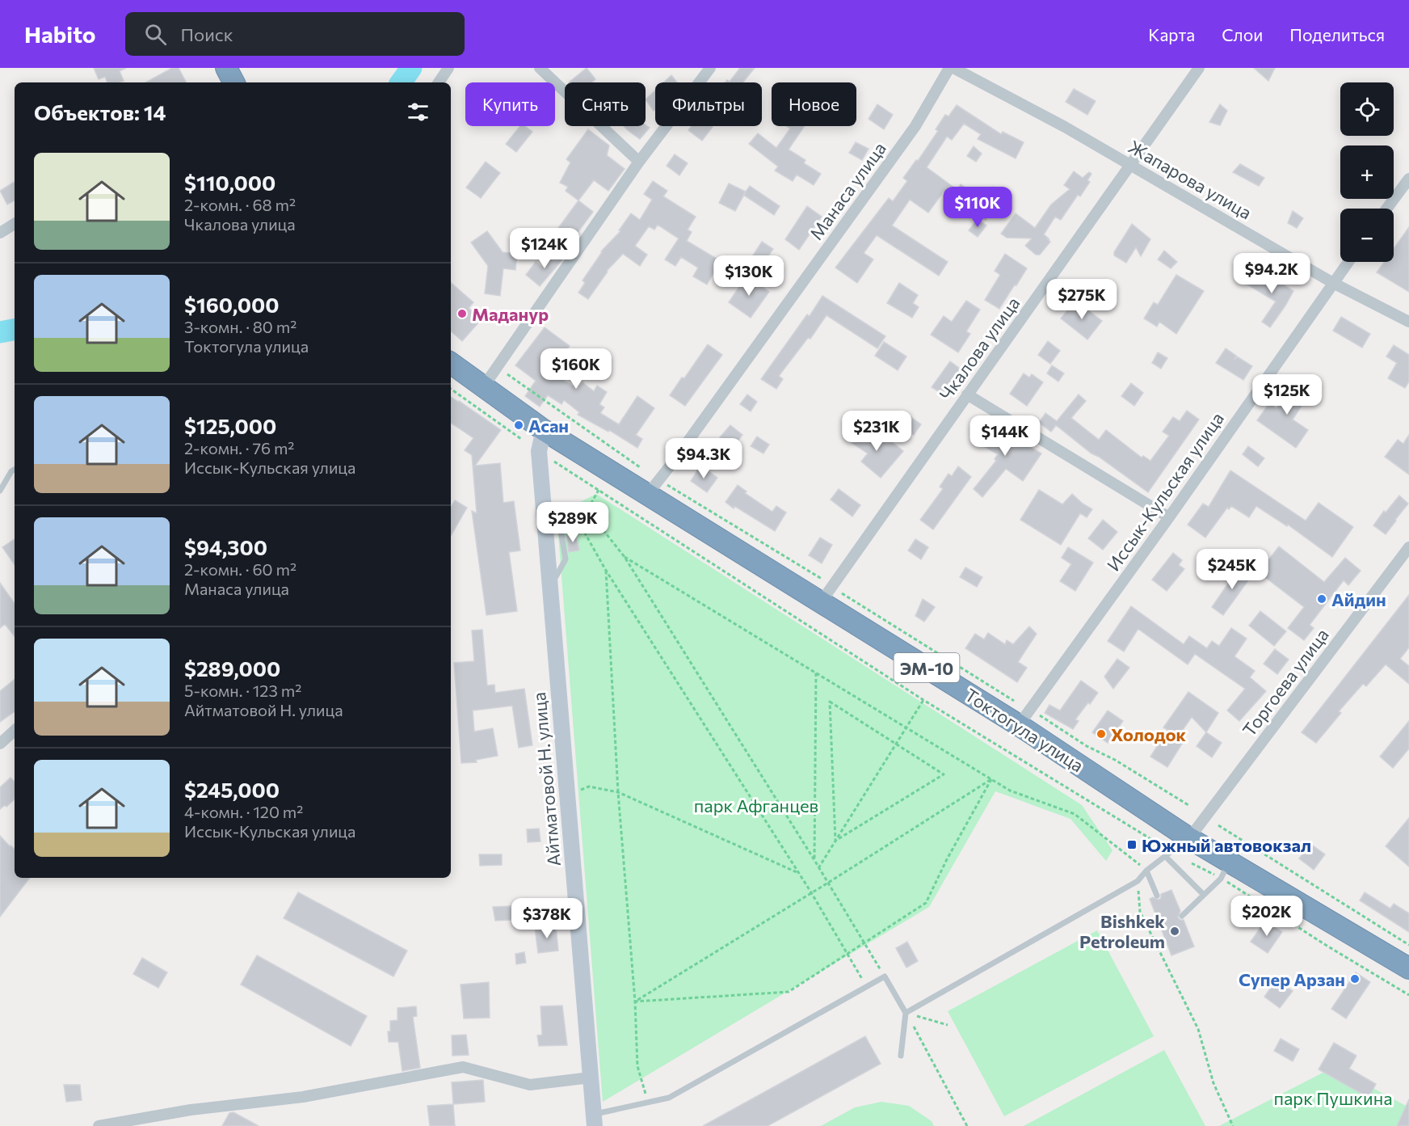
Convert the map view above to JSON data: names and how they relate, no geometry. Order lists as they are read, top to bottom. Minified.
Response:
{"streets":{"highway":["ЭМ-10","Токтогула улица"],"main road":["Айтматовой Н. улица"],"street":["Жапарова улица","Манаса улица","Чкалова улица","Иссык-Кульская улица","Торгоева улица"]},"crossings":[["Жапарова улица","Чкалова улица"],["Жапарова улица","Иссык-Кульская улица"],["Манаса улица","Токтогула улица"],["Чкалова улица","Токтогула улица"],["Иссык-Кульская улица","Токтогула улица"],["Торгоева улица","Токтогула улица"],["Токтогула улица","Айтматовой Н. улица"]],"parks":["парк Афганцев","парк Пушкина"],"places":{"other":["Маданур","Асан","Айдин","Холодок","Bishkek Petroleum","Супер Арзан"],"transit":["Южный автовокзал"]},"page":{"header":"Habito","search":"Поиск","nav":["Карта","Слои","Поделиться"],"map_buttons":["+","−"],"chip":["Купить","Снять","Фильтры","Новое"],"heading":"Объектов: 14","list":[{"name":"$110,000","note":"2-комн. · 68 m² · Чкалова улица"},{"name":"$160,000","note":"3-комн. · 80 m² · Токтогула улица"},{"name":"$125,000","note":"2-комн. · 76 m² · Иссык-Кульская улица"},{"name":"$94,300","note":"2-комн. · 60 m² · Манаса улица"},{"name":"$289,000","note":"5-комн. · 123 m² · Айтматовой Н. улица"},{"name":"$245,000","note":"4-комн. · 120 m² · Иссык-Кульская улица"}],"price":["$110K","$124K","$94.2K","$130K","$275K","$160K","$125K","$231K","$144K","$94.3K","$289K","$245K","$202K","$378K"]}}
